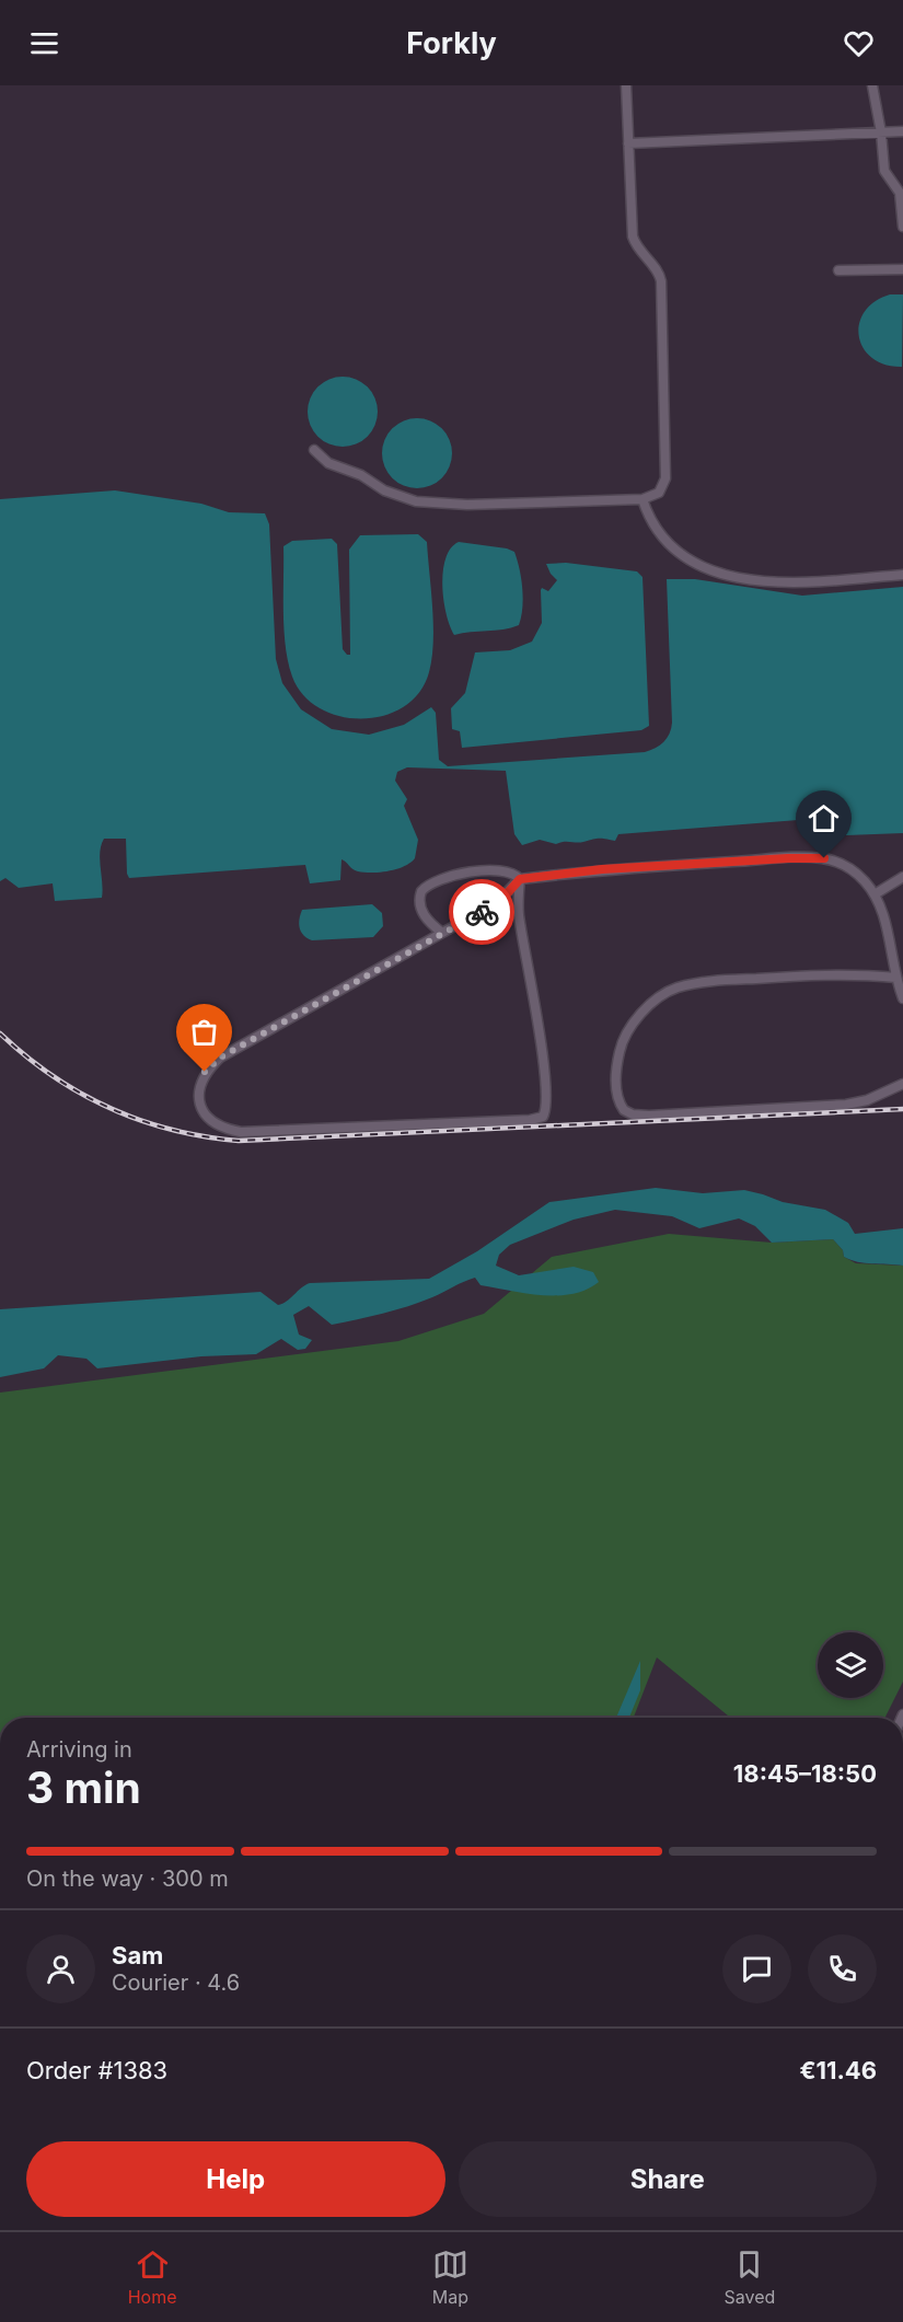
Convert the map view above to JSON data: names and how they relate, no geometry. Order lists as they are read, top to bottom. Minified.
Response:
{"page":{"header":"Forkly","heading":["3 min","Arriving in","18:45–18:50"],"panel":["Sam","Courier · 4.6","Order #1383","€11.46"],"bar":"On the way · 300 m","buttons":["Help","Share"],"tabs":["Home","Map","Saved"]}}
